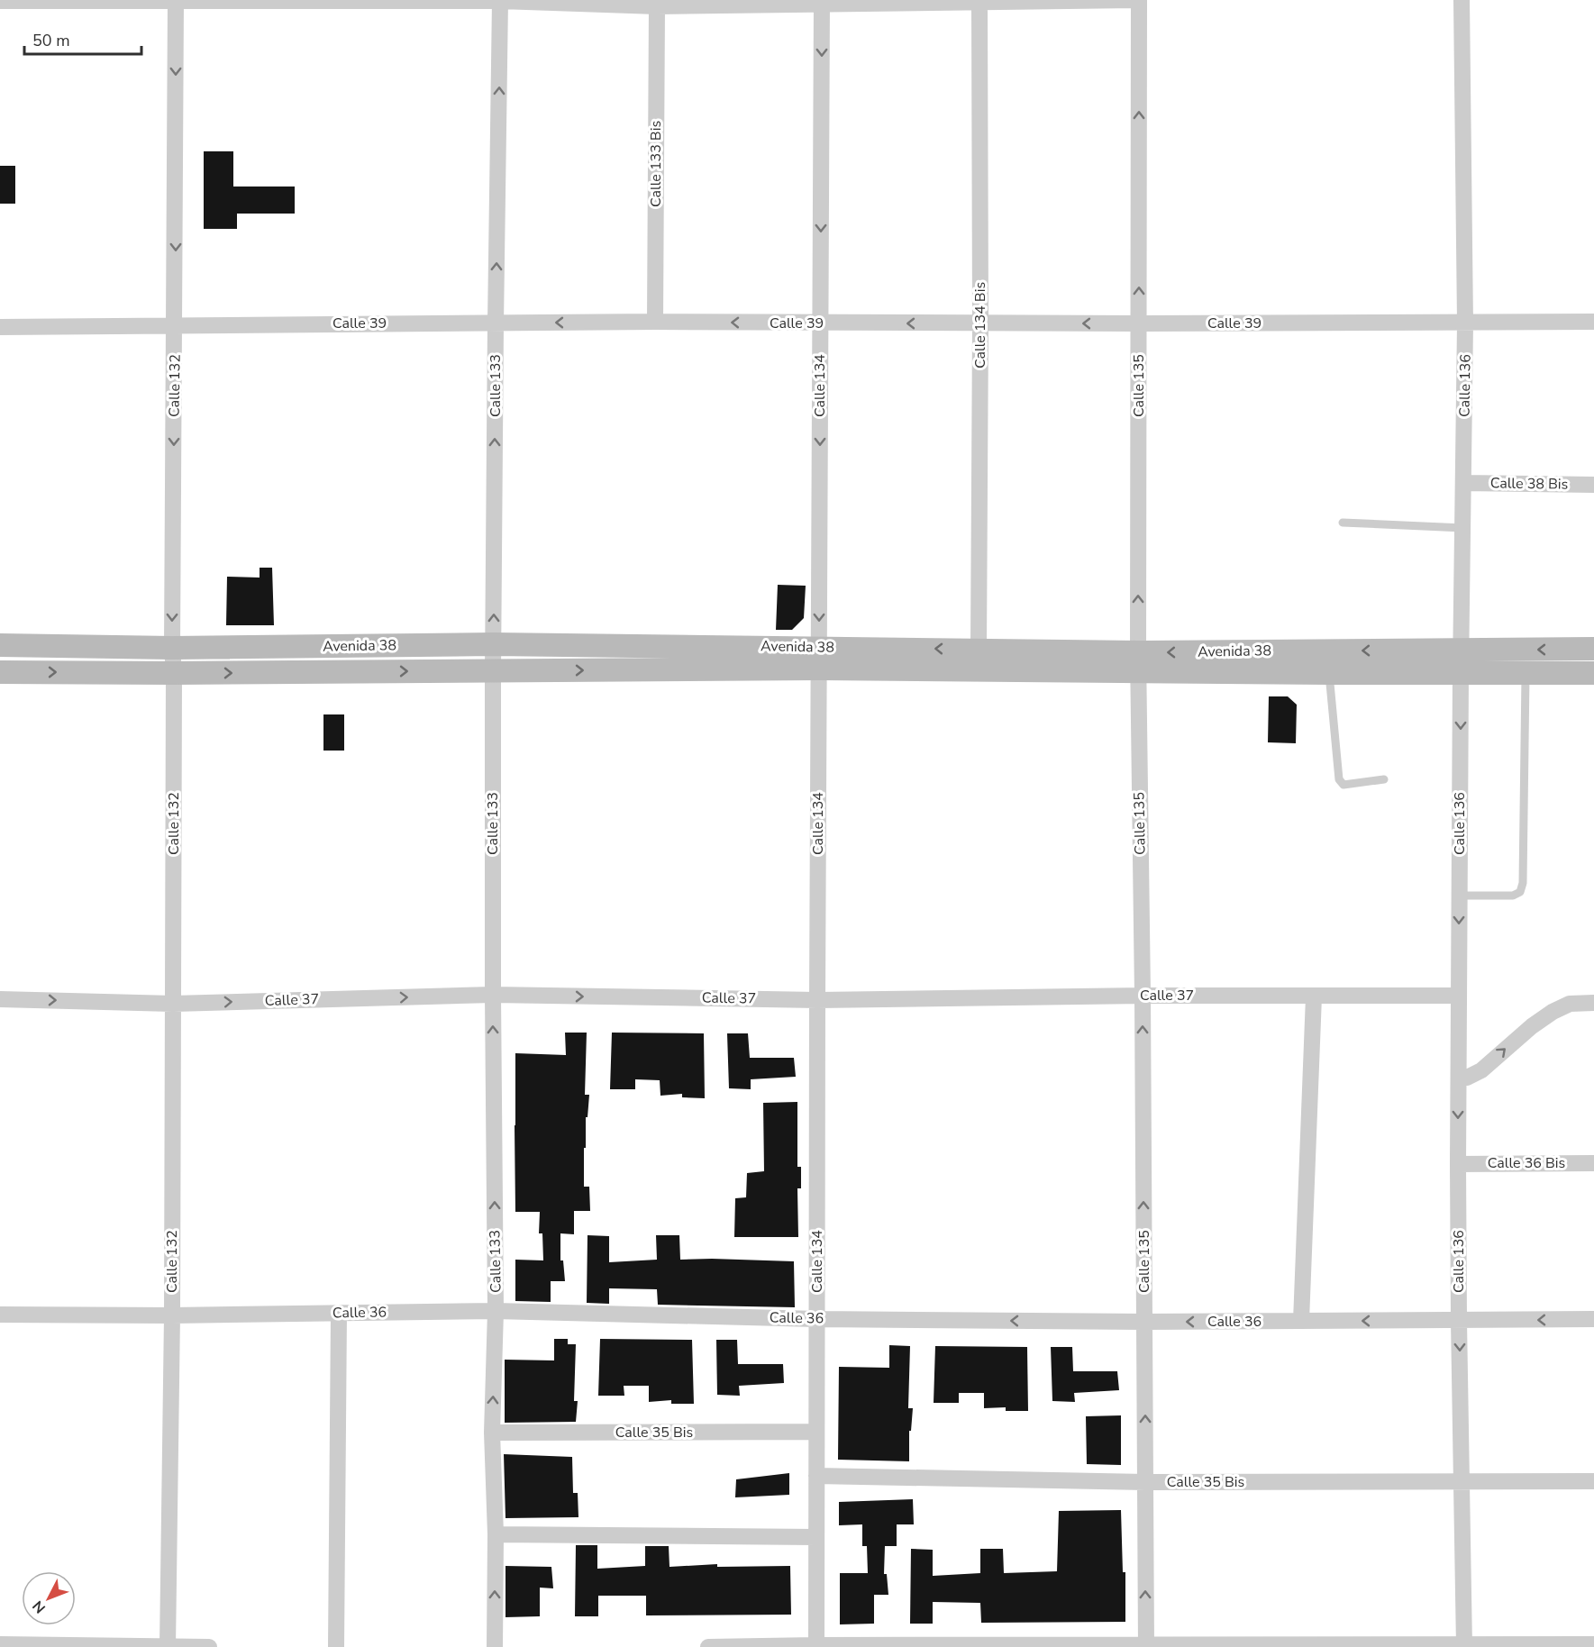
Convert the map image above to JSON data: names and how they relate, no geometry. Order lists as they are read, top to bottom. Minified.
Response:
{"streets":{"main road":["Avenida 38"],"street":["Calle 133 Bis","Calle 39","Calle 134 Bis","Calle 132","Calle 133","Calle 134","Calle 135","Calle 136","Calle 38 Bis","Calle 37","Calle 36 Bis","Calle 36","Calle 35 Bis"]},"crossings":[["Calle 133 Bis","Calle 39"],["Calle 39","Calle 134 Bis"],["Calle 39","Calle 132"],["Calle 39","Calle 133"],["Calle 39","Calle 134"],["Calle 39","Calle 135"],["Calle 39","Calle 136"],["Calle 134 Bis","Avenida 38"],["Calle 132","Avenida 38"],["Calle 132","Calle 37"],["Calle 132","Calle 36"],["Calle 133","Avenida 38"],["Calle 133","Calle 37"],["Calle 133","Calle 36"],["Calle 133","Calle 35 Bis"],["Calle 134","Avenida 38"],["Calle 134","Calle 37"],["Calle 134","Calle 36"],["Calle 134","Calle 35 Bis"],["Calle 135","Avenida 38"],["Calle 135","Calle 37"],["Calle 135","Calle 36"],["Calle 135","Calle 35 Bis"],["Calle 136","Calle 38 Bis"],["Calle 136","Avenida 38"],["Calle 136","Calle 37"],["Calle 136","Calle 36 Bis"],["Calle 136","Calle 36"],["Calle 136","Calle 35 Bis"]],"one_way":["Calle 39","Calle 132","Calle 133","Calle 134","Calle 135","Calle 37","Calle 36"],"scale_bar":"50 m","north":"bottom left"}
